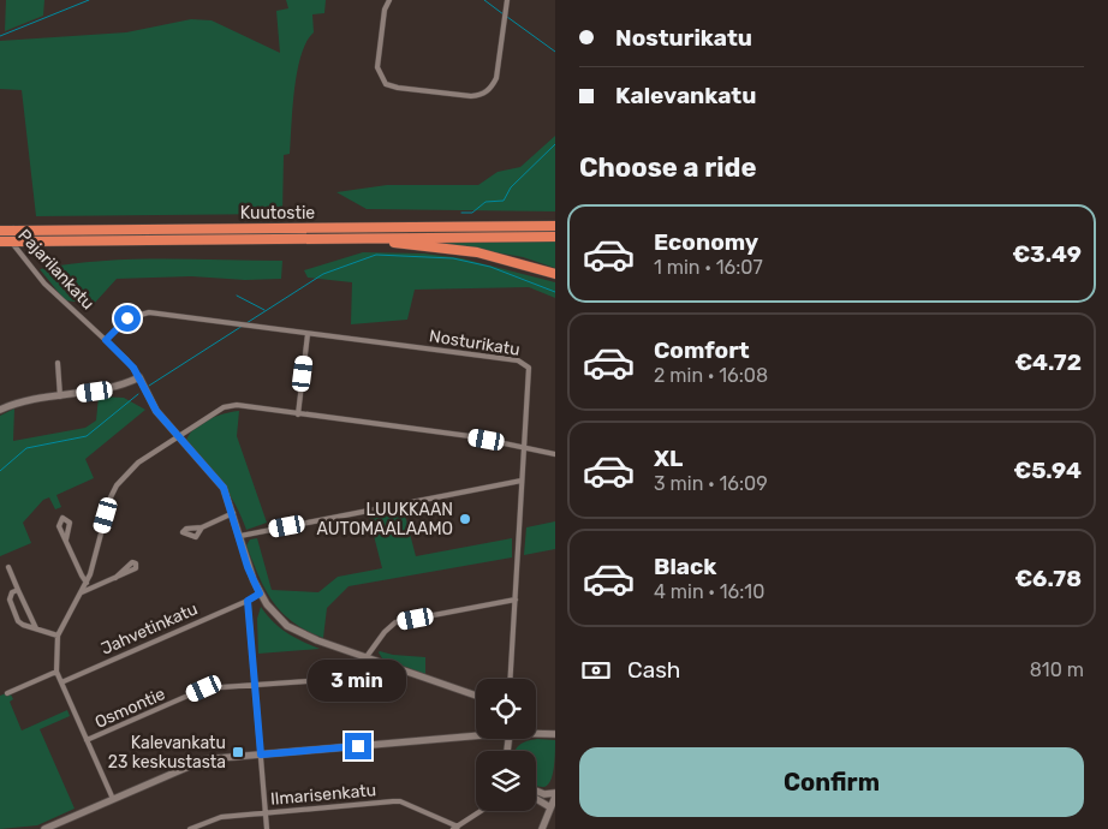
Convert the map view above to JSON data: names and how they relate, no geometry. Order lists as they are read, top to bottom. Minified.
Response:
{"streets":{"highway":["Kuutostie"],"street":["Pajarilankatu","Nosturikatu","Jahvetinkatu","Osmontie","Ilmarisenkatu"]},"crossings":[["Kuutostie","Pajarilankatu"],["Pajarilankatu","Nosturikatu"],["Pajarilankatu","Jahvetinkatu"],["Pajarilankatu","Osmontie"]],"places":{"other":["LUUKKAAN AUTOMAALAAMO"],"transit":["Kalevankatu 23 keskustasta"]},"page":{"banner":["Nosturikatu","Kalevankatu"],"heading":"Choose a ride","list":[{"name":"Economy","note":"1 min · 16:07","value":"€3.49"},{"name":"Comfort","note":"2 min · 16:08","value":"€4.72"},{"name":"XL","note":"3 min · 16:09","value":"€5.94"},{"name":"Black","note":"4 min · 16:10","value":"€6.78"}],"pay":["Cash","810 m"],"bubble":"3 min","buttons":"Confirm"}}
